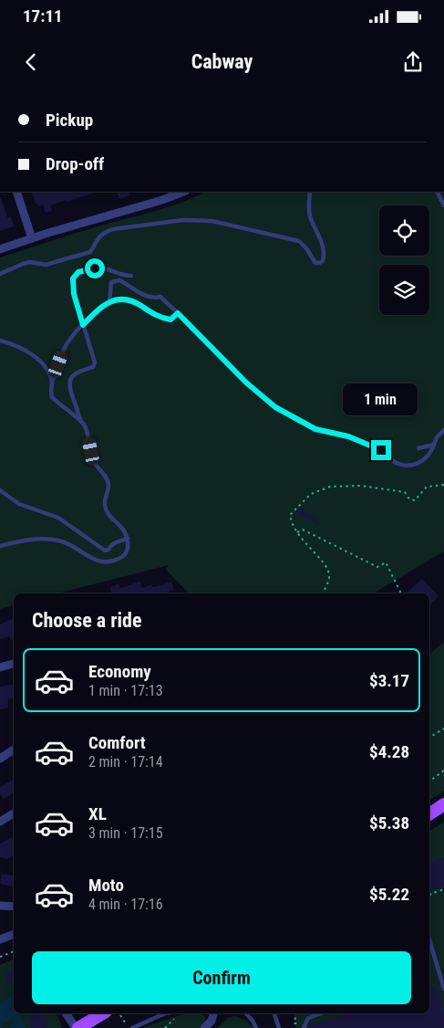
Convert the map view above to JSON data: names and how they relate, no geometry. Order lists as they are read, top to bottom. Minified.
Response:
{"page":{"status":"17:11","header":"Cabway","banner":["Pickup","Drop-off"],"bubble":"1 min","heading":"Choose a ride","list":[{"name":"Economy","note":"1 min · 17:13","value":"$3.17"},{"name":"Comfort","note":"2 min · 17:14","value":"$4.28"},{"name":"XL","note":"3 min · 17:15","value":"$5.38"},{"name":"Moto","note":"4 min · 17:16","value":"$5.22"}],"buttons":"Confirm"}}
